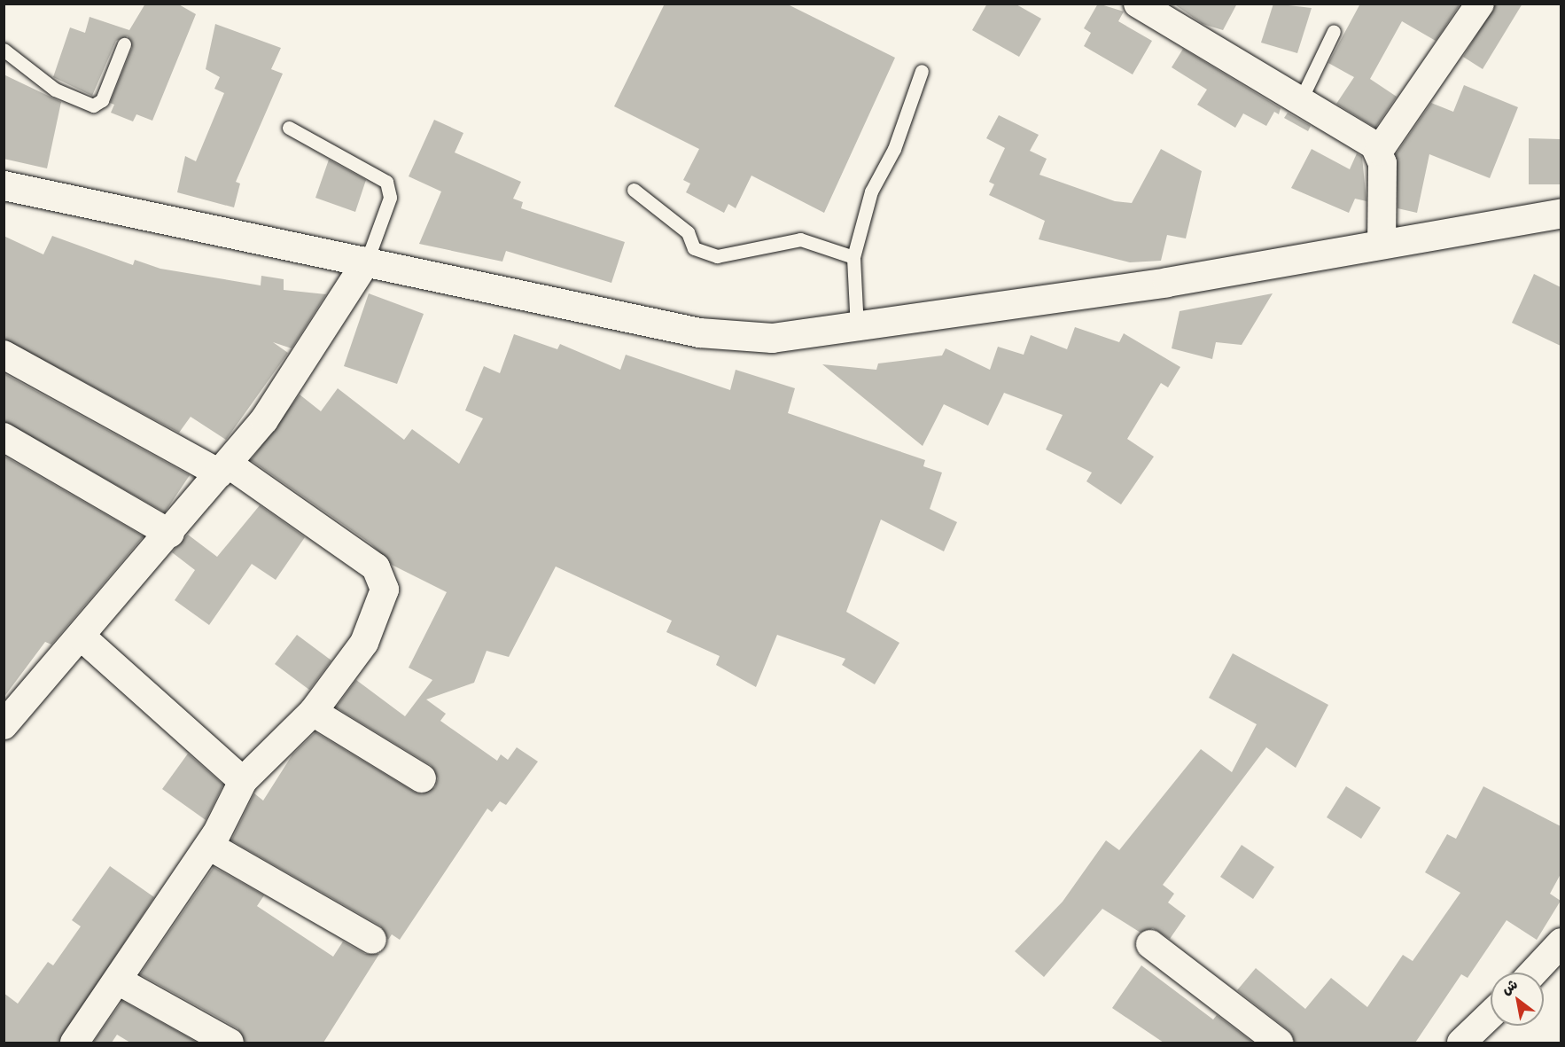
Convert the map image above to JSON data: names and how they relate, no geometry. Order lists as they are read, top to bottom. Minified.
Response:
{"north":"top left"}
